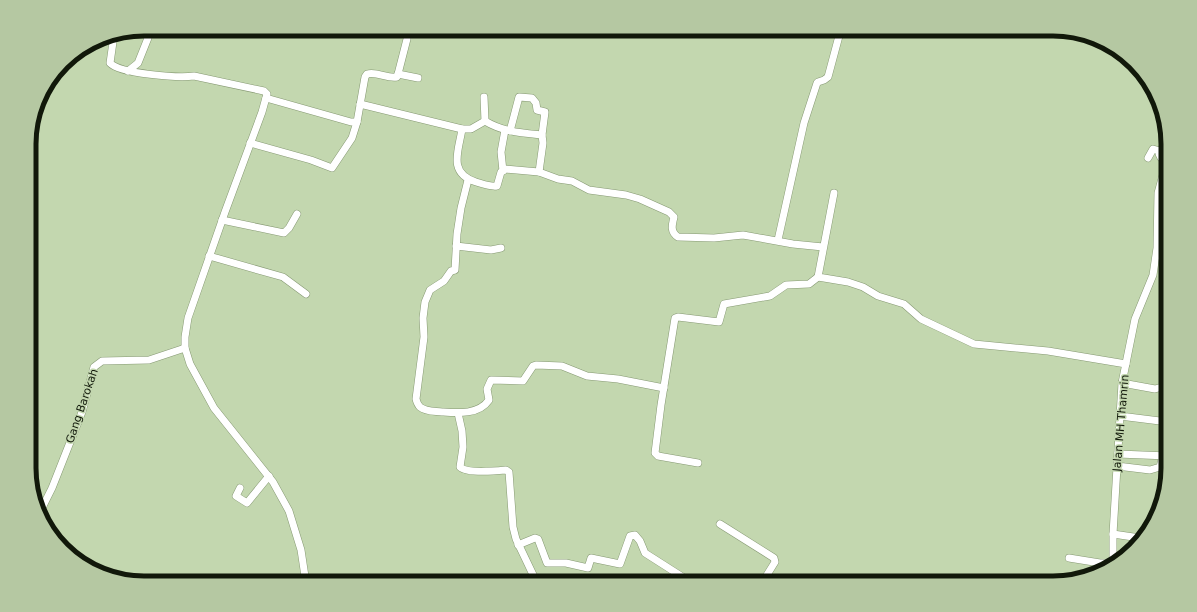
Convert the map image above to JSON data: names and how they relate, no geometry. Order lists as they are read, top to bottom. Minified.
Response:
{"streets":{"street":["Gang Barokah","Jalan MH Thamrin"]}}
